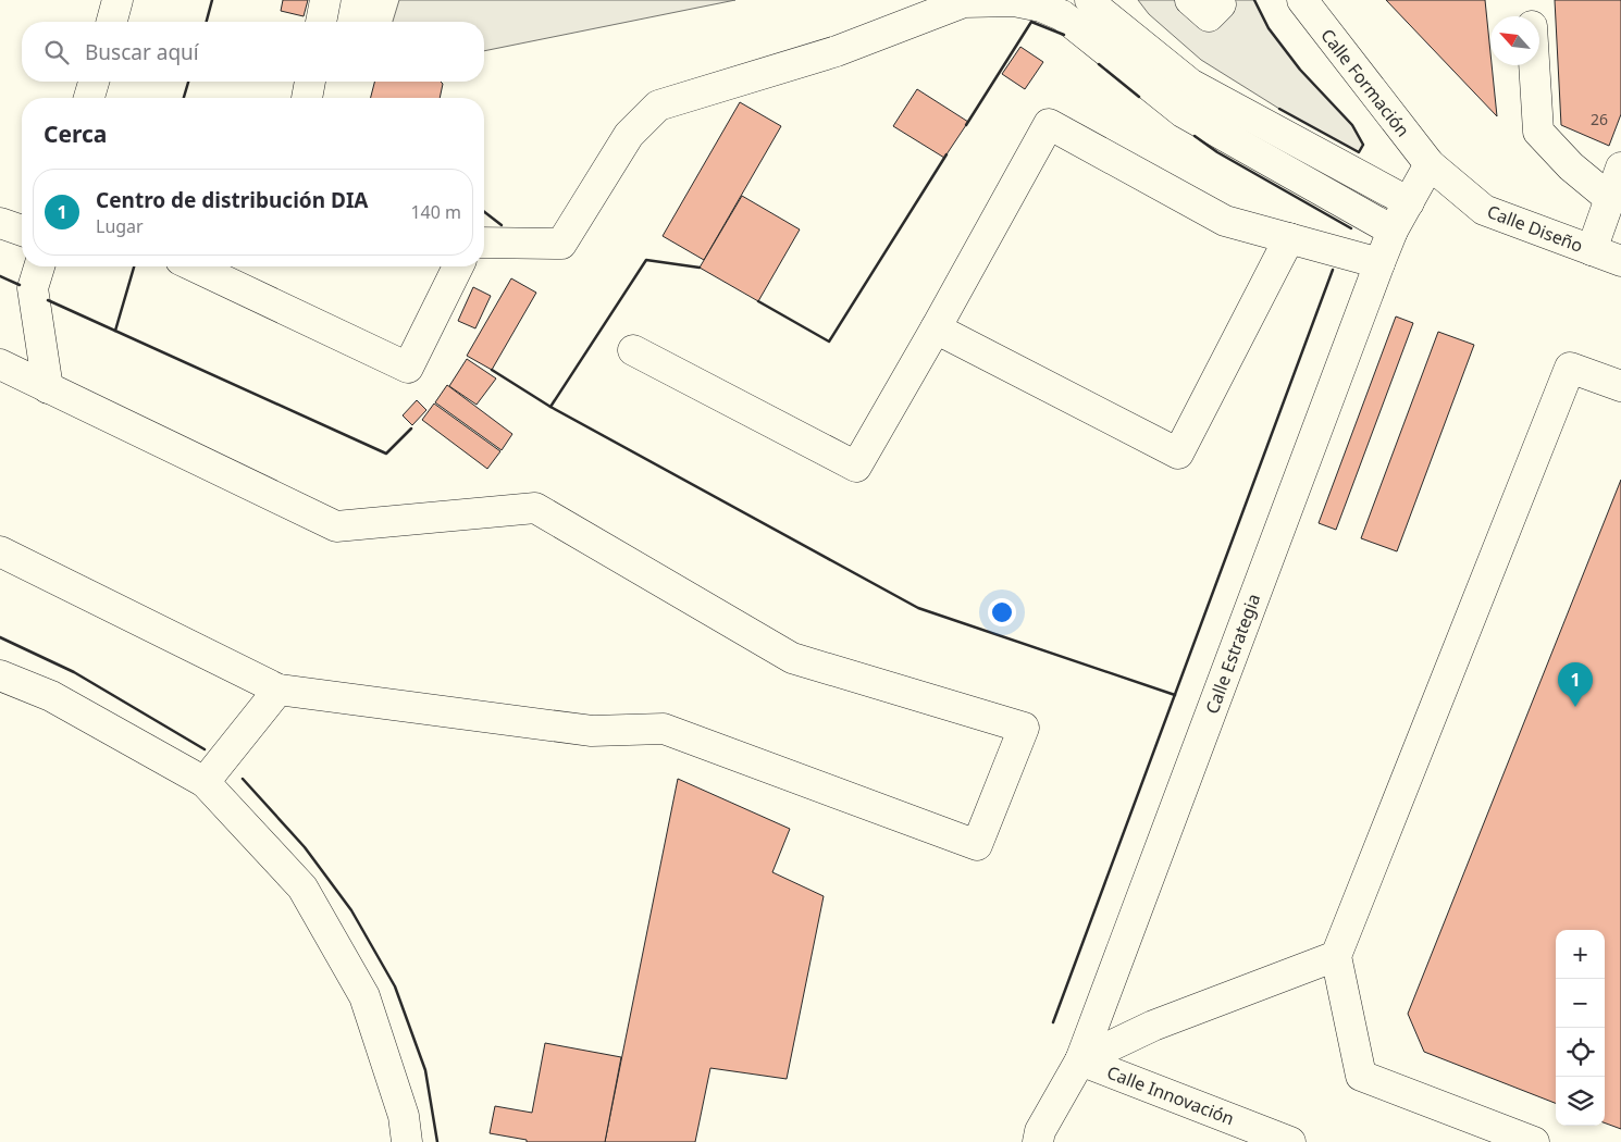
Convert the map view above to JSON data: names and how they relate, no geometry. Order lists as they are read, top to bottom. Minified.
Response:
{"streets":{"main road":["Calle Formación","Calle Diseño","Calle Estrategia","Calle Innovación"]},"crossings":[["Calle Formación","Calle Diseño"],["Calle Formación","Calle Estrategia"],["Calle Diseño","Calle Estrategia"],["Calle Estrategia","Calle Innovación"]],"house_numbers":["26"],"north":"top left","page":{"search":"Buscar aquí","heading":"Cerca","list":[{"mark":"1","name":"Centro de distribución DIA","note":"Lugar","value":"140 m"}],"pins":"1","map_buttons":["+","−"]}}
